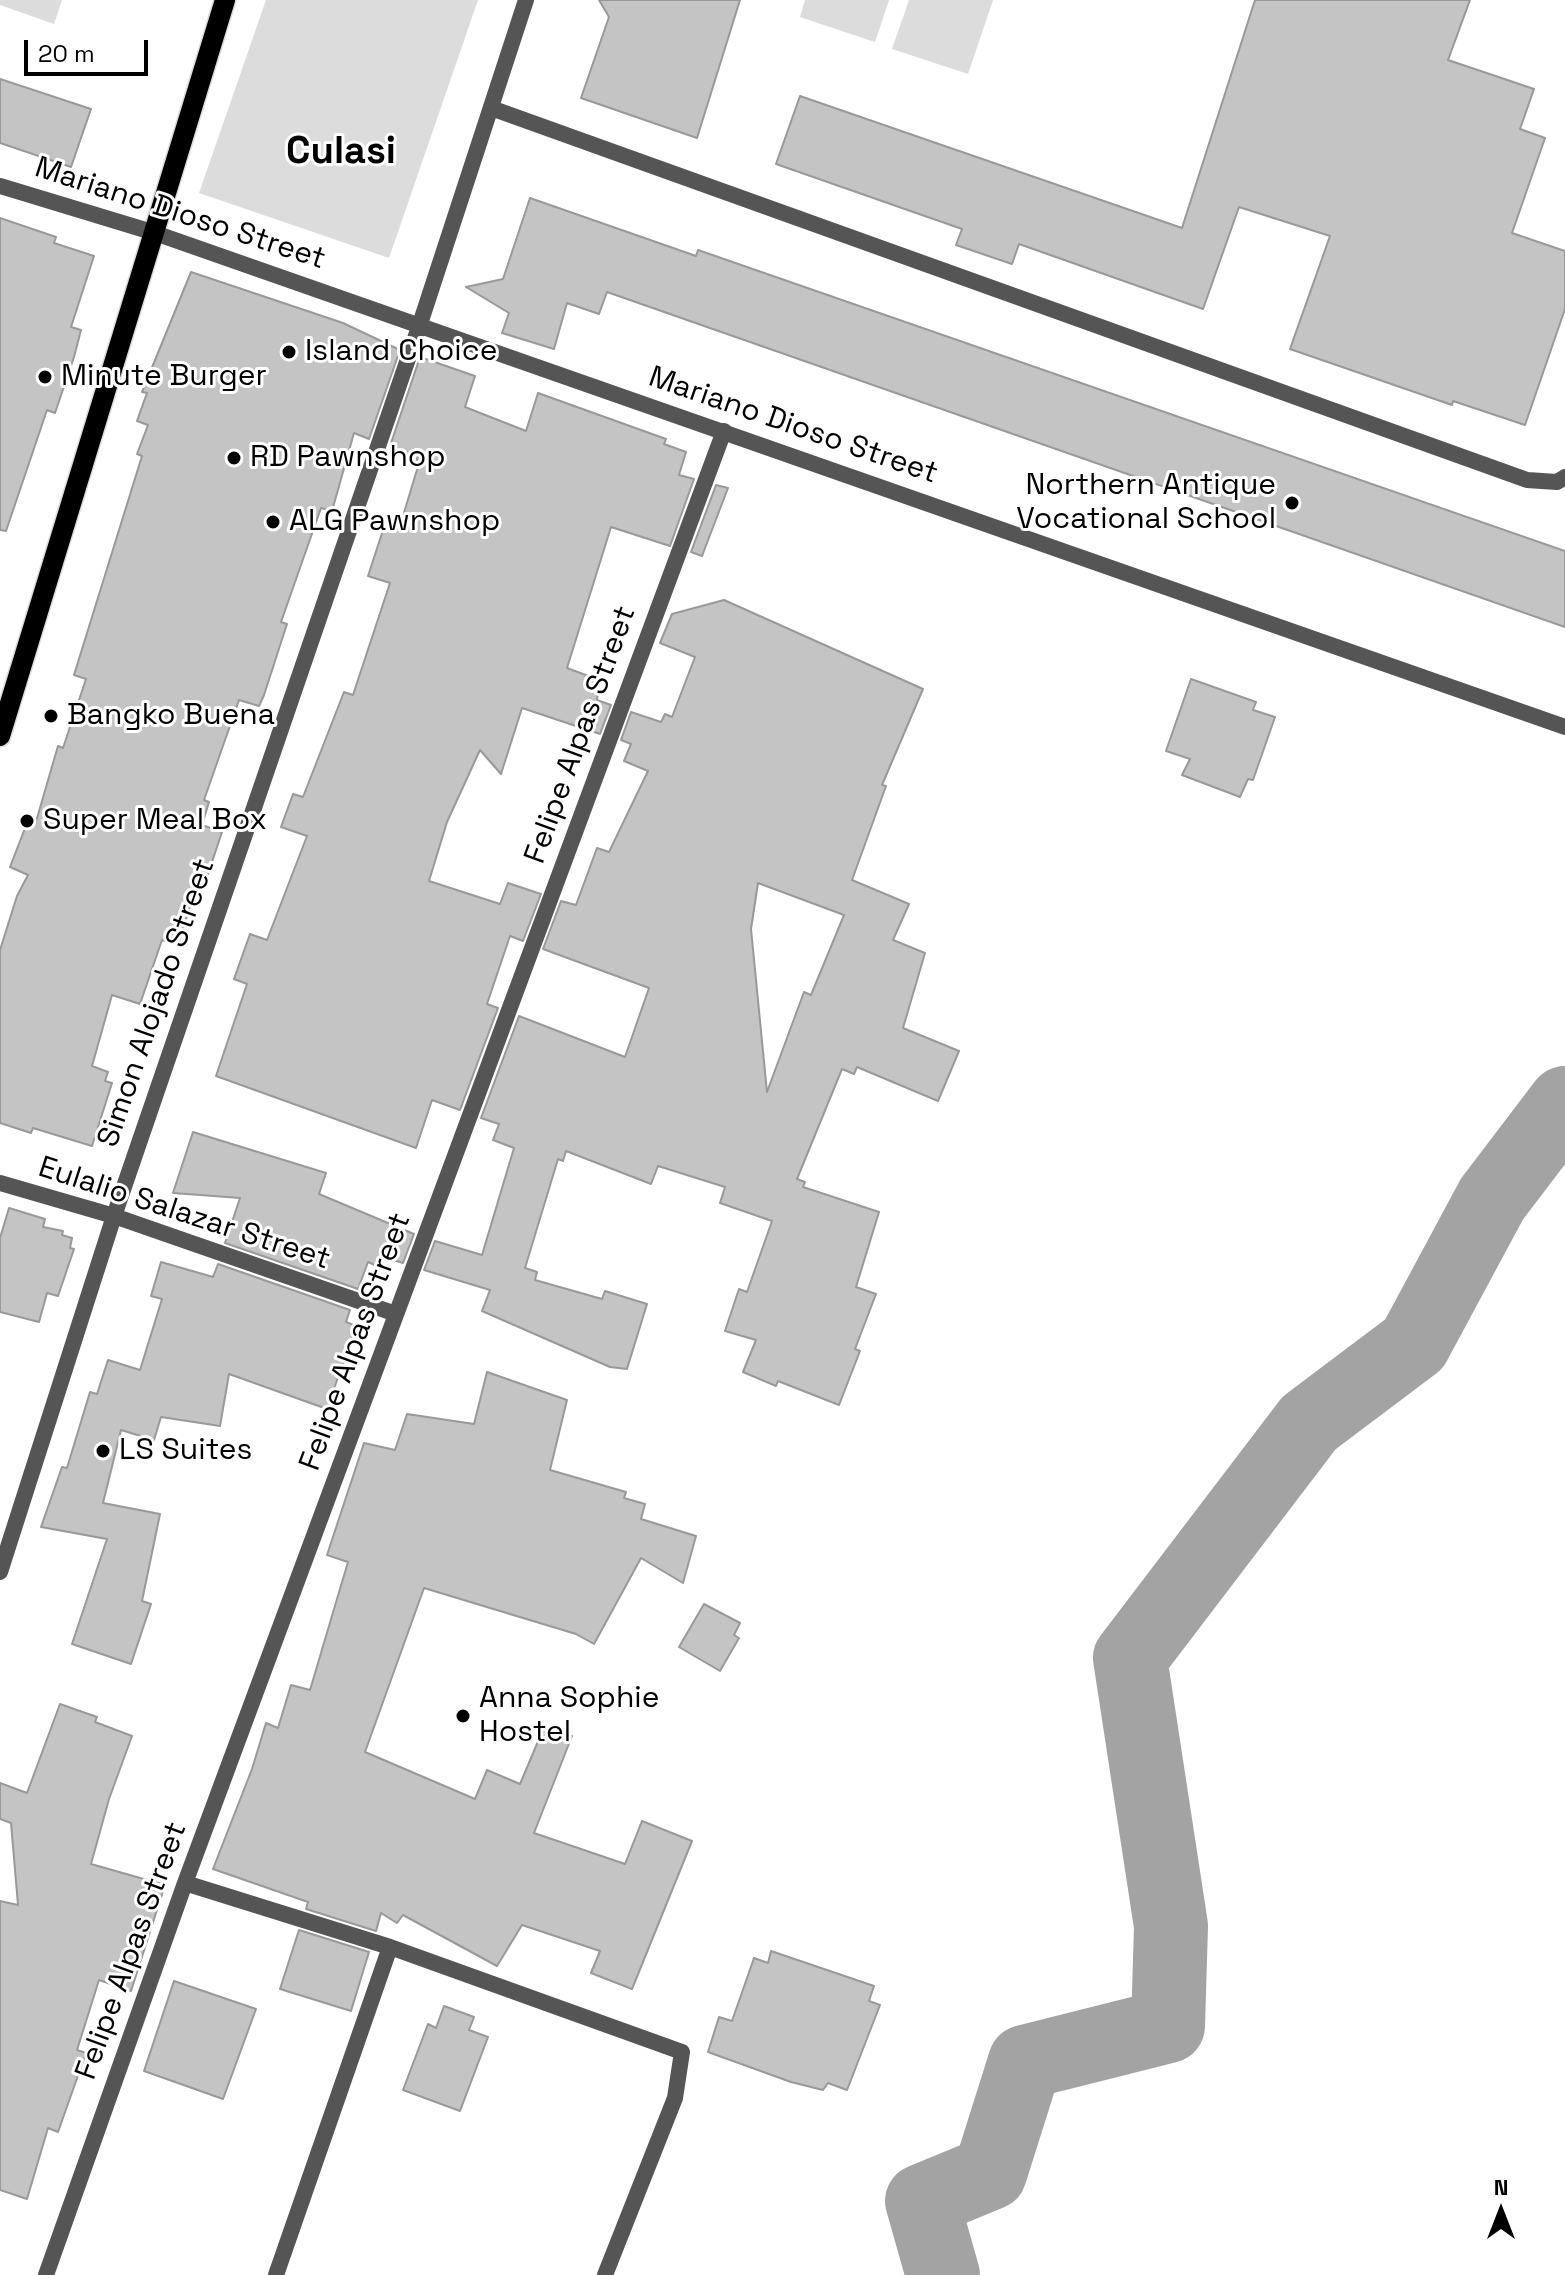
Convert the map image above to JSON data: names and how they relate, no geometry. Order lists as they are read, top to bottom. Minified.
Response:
{"streets":{"street":["Mariano Dioso Street","Felipe Alpas Street","Simon Alojado Street","Eulalio Salazar Street"]},"crossings":[["Mariano Dioso Street","Felipe Alpas Street"],["Mariano Dioso Street","Simon Alojado Street"],["Felipe Alpas Street","Eulalio Salazar Street"],["Simon Alojado Street","Eulalio Salazar Street"]],"districts":["Culasi"],"places":["Island Choice","Minute Burger","RD Pawnshop","Northern Antique Vocational School","ALG Pawnshop","Bangko Buena","Super Meal Box","LS Suites","Anna Sophie Hostel"],"scale_bar":"20 m","north":"top"}
